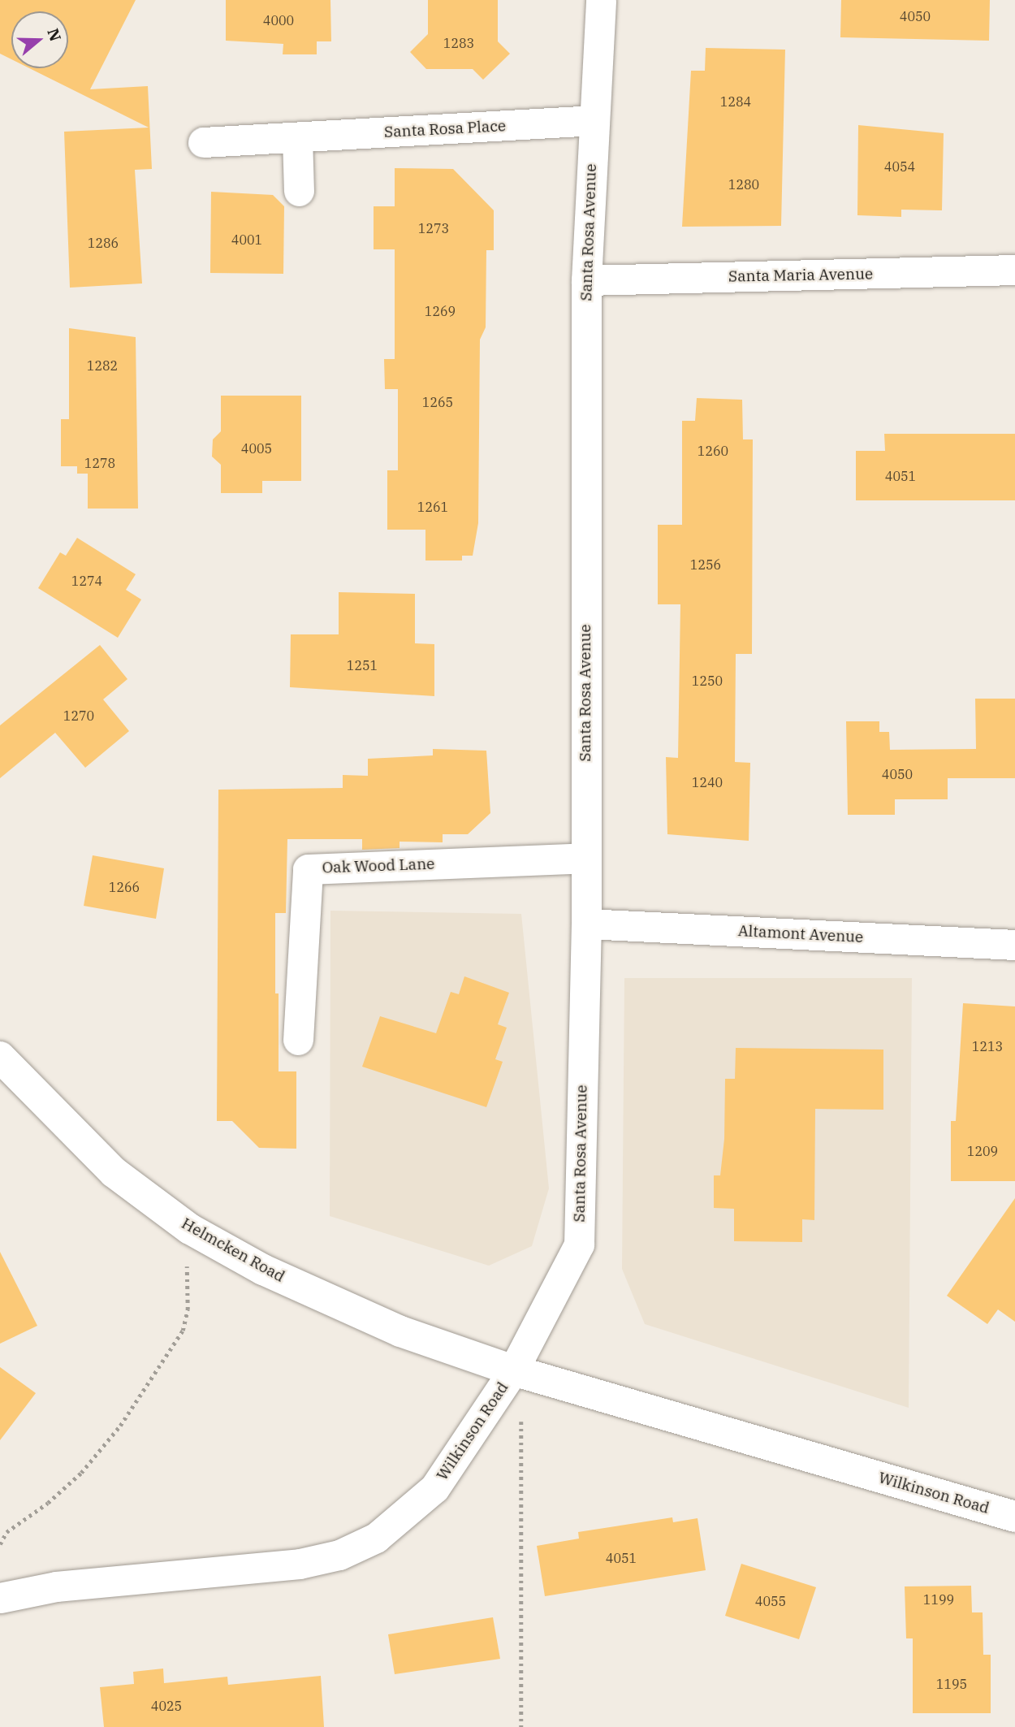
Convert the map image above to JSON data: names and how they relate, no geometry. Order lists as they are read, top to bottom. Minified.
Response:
{"streets":{"main road":["Helmcken Road","Wilkinson Road"],"street":["Santa Rosa Place","Santa Rosa Avenue","Santa Maria Avenue","Oak Wood Lane","Altamont Avenue"]},"crossings":[["Santa Rosa Place","Santa Rosa Avenue"],["Santa Rosa Avenue","Santa Maria Avenue"],["Santa Rosa Avenue","Oak Wood Lane"],["Santa Rosa Avenue","Altamont Avenue"],["Santa Rosa Avenue","Helmcken Road"],["Santa Rosa Avenue","Wilkinson Road"],["Helmcken Road","Wilkinson Road"]],"house_numbers":["4050","4000","1283","1284","4054","1280","1273","4001","1286","1269","1282","1265","4005","1260","1278","4051","1261","1256","1274","1251","1250","1270","4050","1240","1266","1213","1209","4051","1199","4055","1195","4025"],"north":"right"}
